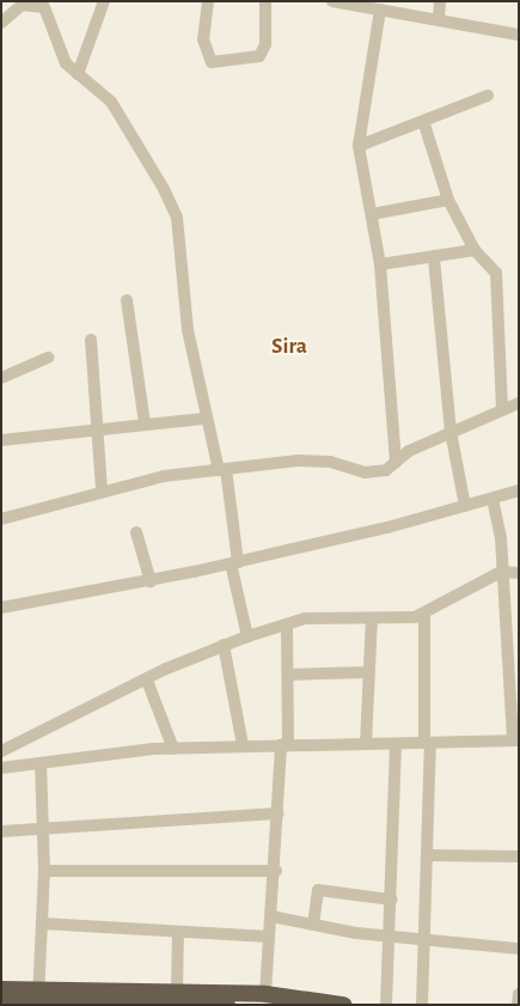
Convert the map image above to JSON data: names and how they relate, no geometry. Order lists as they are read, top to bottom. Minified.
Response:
{"districts":["Sira"]}
